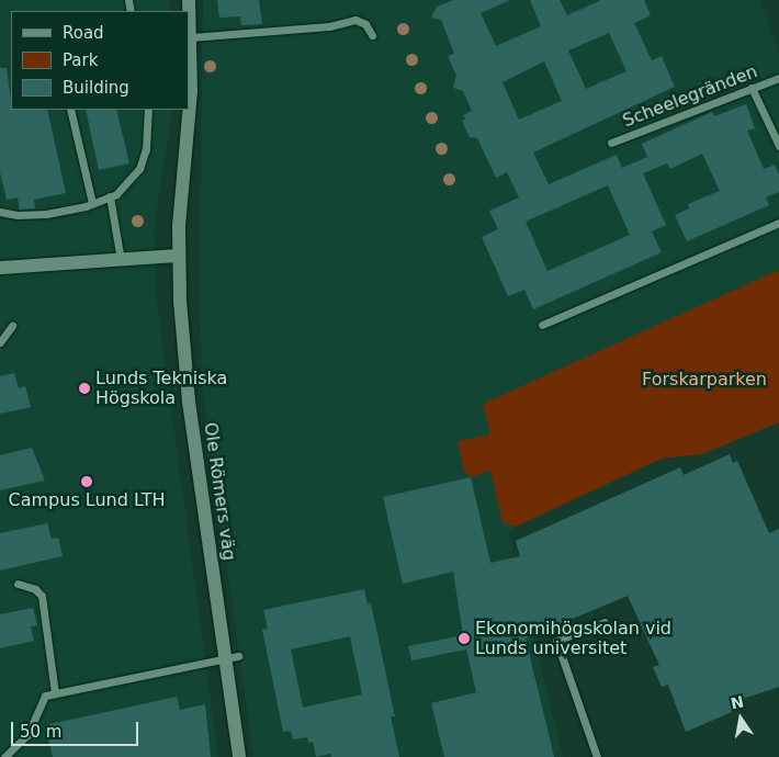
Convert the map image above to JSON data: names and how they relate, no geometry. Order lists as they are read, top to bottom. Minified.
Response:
{"streets":{"street":["Ole Römers väg"],"lane":["Scheelegränden"]},"parks":["Forskarparken"],"places":["Lunds Tekniska Högskola","Campus Lund LTH","Ekonomihögskolan vid Lunds universitet"],"legend":["Road","Park","Building"],"scale_bar":"50 m","north":"top"}
